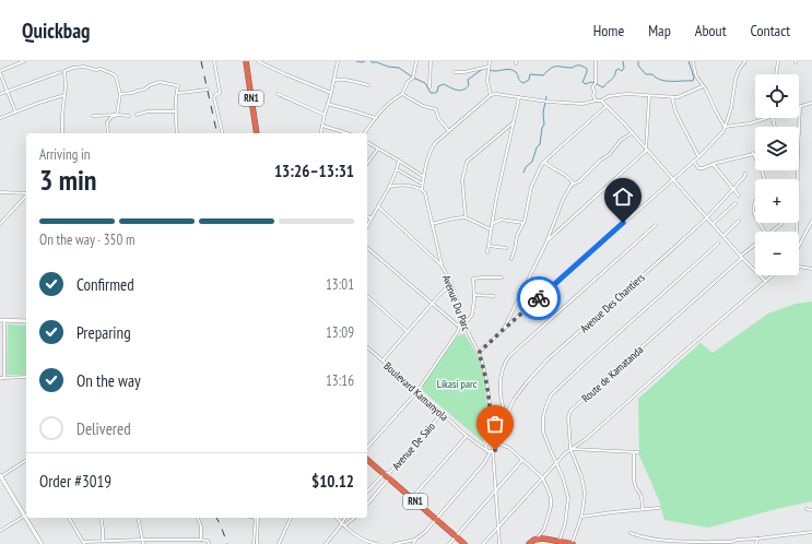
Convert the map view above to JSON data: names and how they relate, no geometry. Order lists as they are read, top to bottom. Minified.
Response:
{"streets":{"highway":["RN1"],"street":["Avenue Du Parc","Avenue Des Chantiers","Route de Kamatanda","Boulevard Kamanyola","Avenue De Saio"]},"crossings":[["RN1","Avenue De Saio"],["Avenue Du Parc","Avenue Des Chantiers"],["Avenue Du Parc","Boulevard Kamanyola"],["Avenue Des Chantiers","Boulevard Kamanyola"],["Boulevard Kamanyola","Avenue De Saio"]],"parks":["Likasi parc"],"page":{"header":"Quickbag","nav":["Home","Map","About","Contact"],"map_buttons":["+","−"],"heading":["3 min","Arriving in","13:26–13:31"],"panel":["Order #3019","$10.12"],"bar":"On the way · 350 m","list":[["Confirmed","13:01"],["Preparing","13:09"],["On the way","13:16"],"Delivered"]}}
